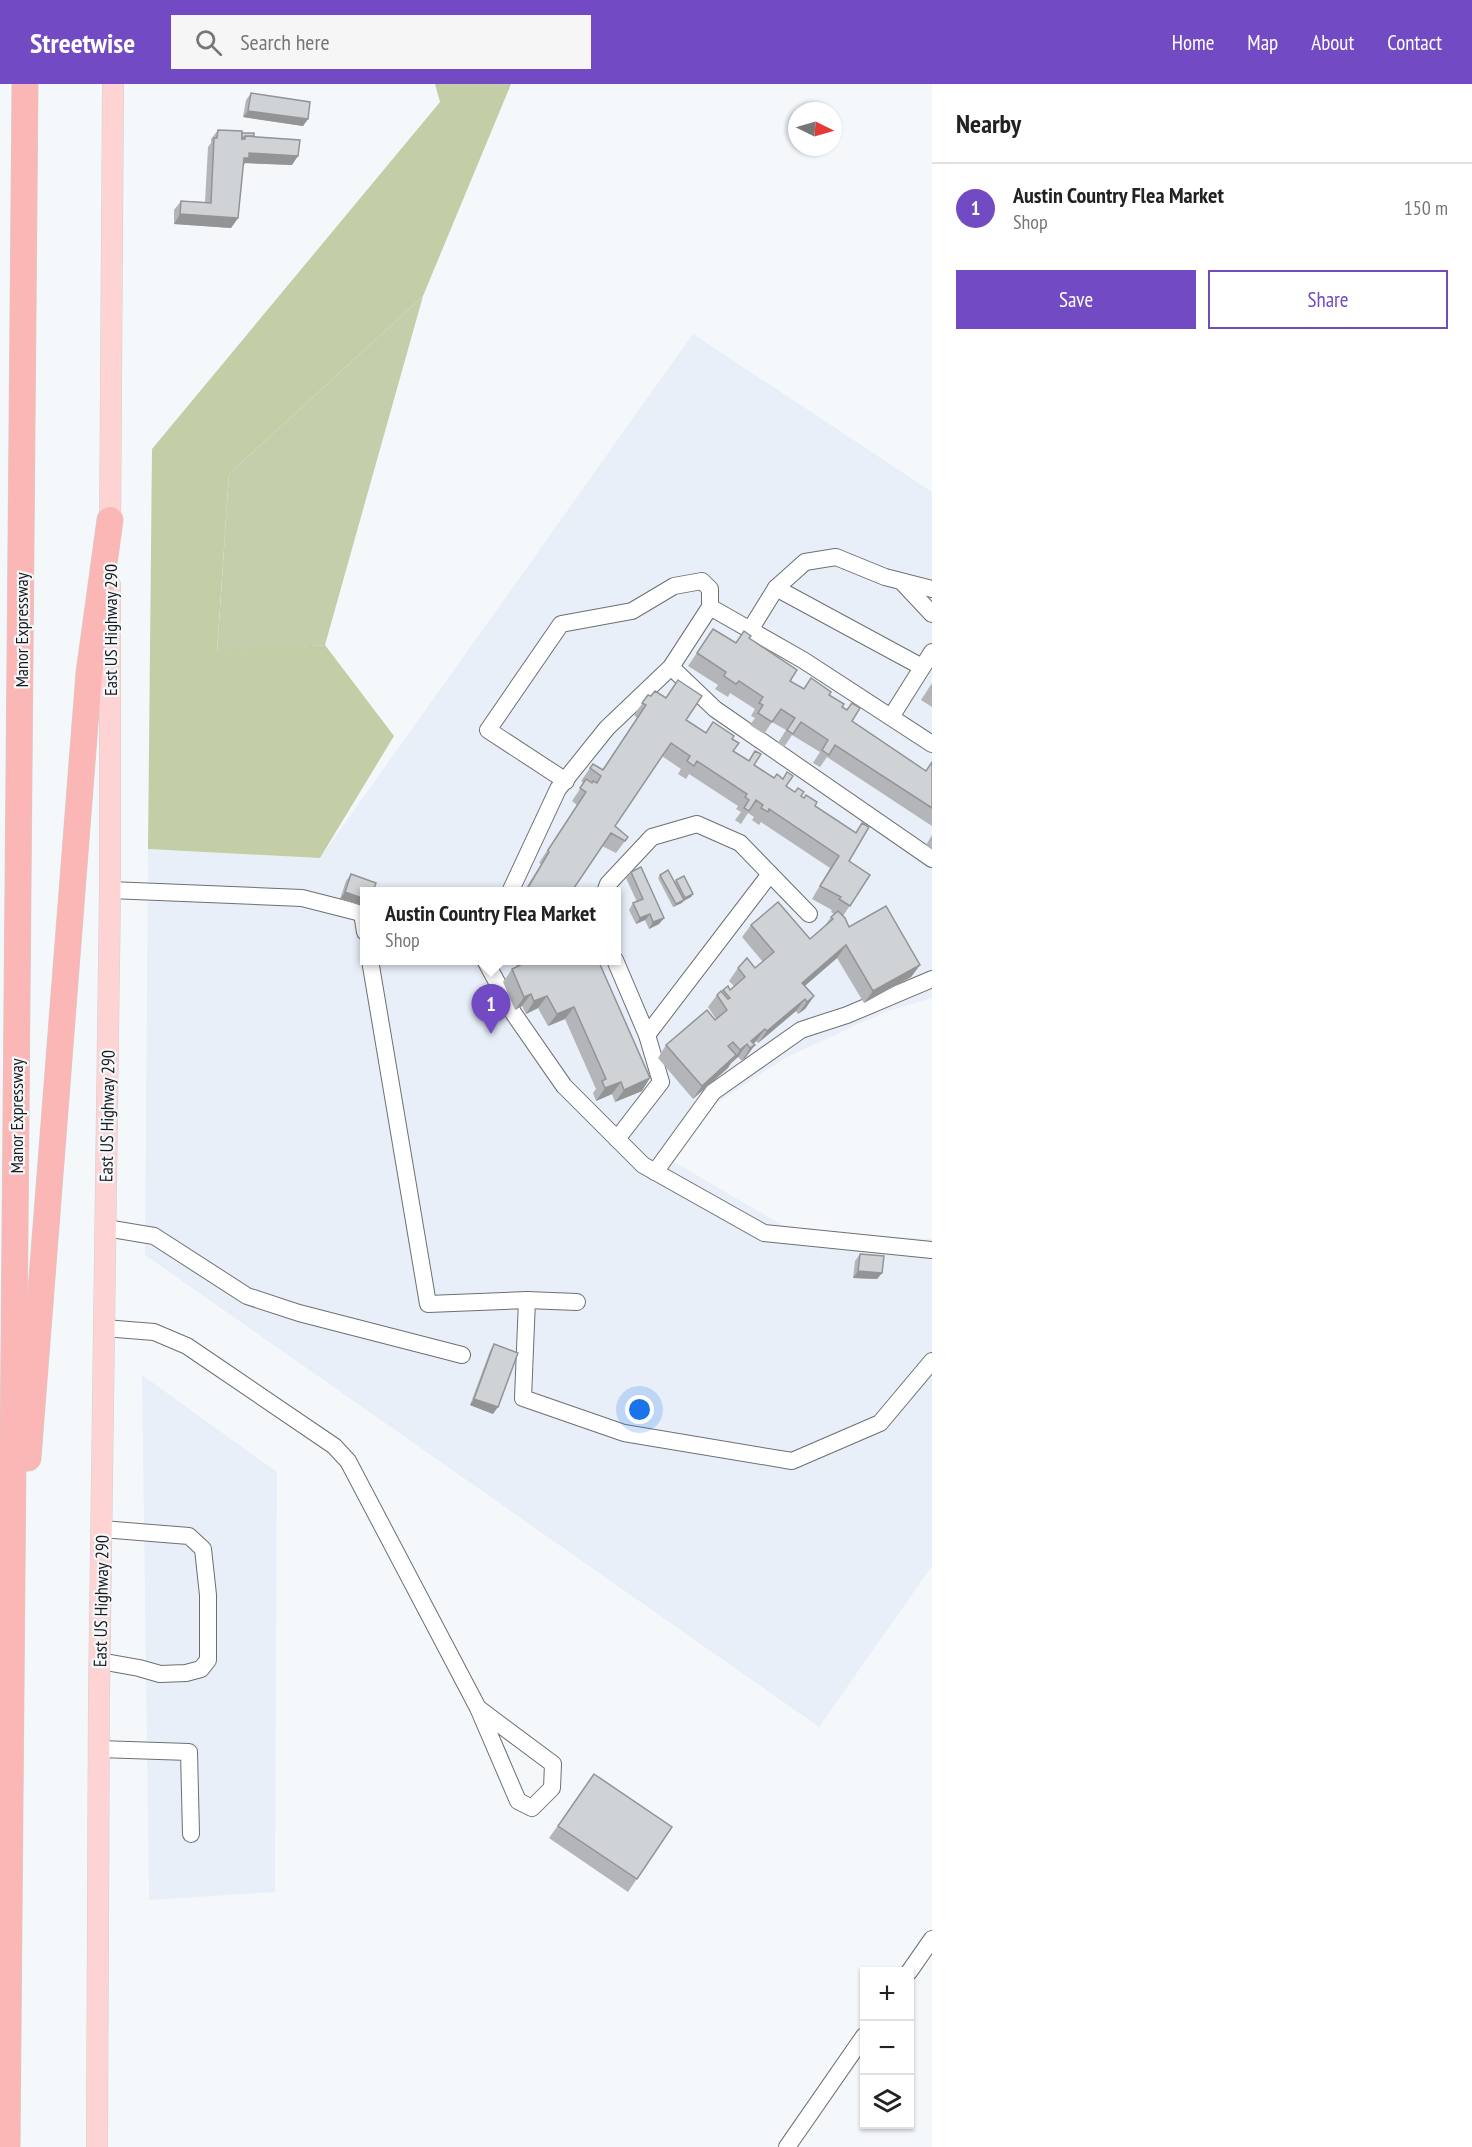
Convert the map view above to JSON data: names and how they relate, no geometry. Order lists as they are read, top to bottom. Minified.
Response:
{"streets":{"highway":["Manor Expressway"],"main road":["East US Highway 290"]},"north":"right","page":{"header":"Streetwise","search":"Search here","nav":["Home","Map","About","Contact"],"heading":"Nearby","list":[{"mark":"1","name":"Austin Country Flea Market","note":"Shop","value":"150 m"}],"buttons":["Save","Share"],"popup":["Austin Country Flea Market","Shop"],"pins":"1","map_buttons":["+","−"]}}
